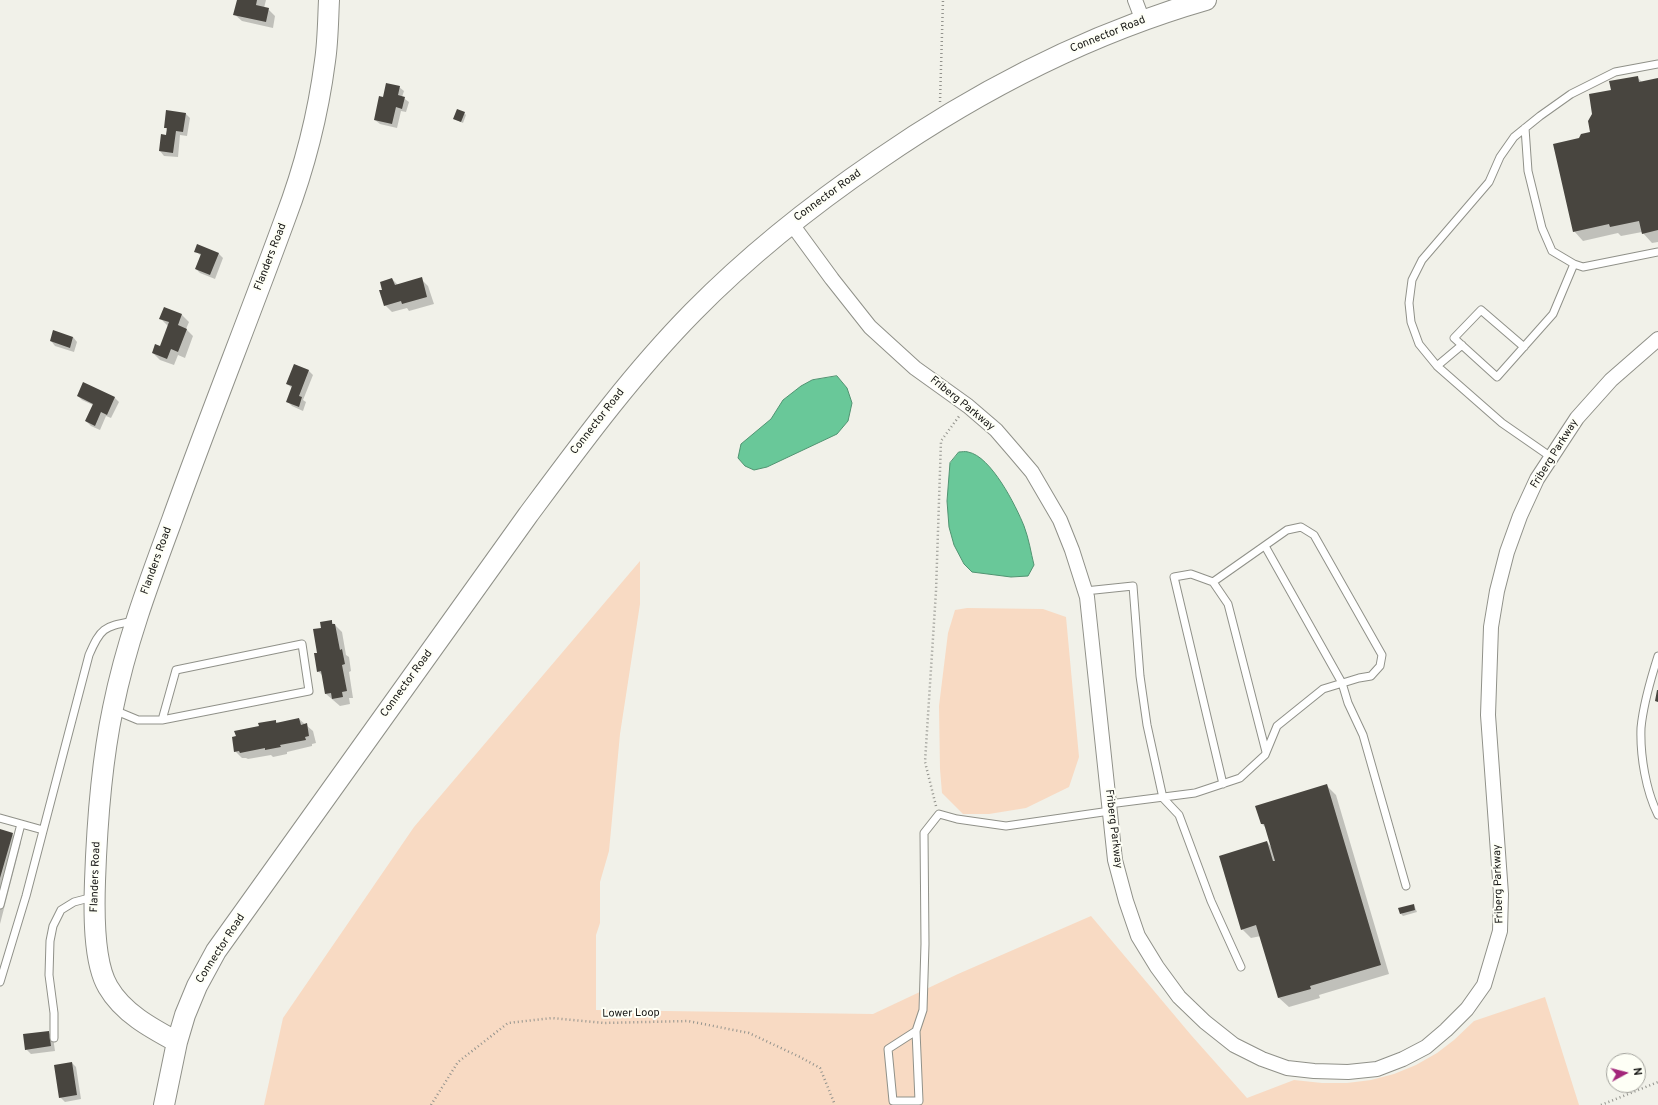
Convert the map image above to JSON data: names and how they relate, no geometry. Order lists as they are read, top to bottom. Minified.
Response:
{"streets":{"street":["Connector Road","Flanders Road","Friberg Parkway"],"path":["Lower Loop"]},"crossings":[["Connector Road","Flanders Road"],["Connector Road","Friberg Parkway"]],"north":"right"}
